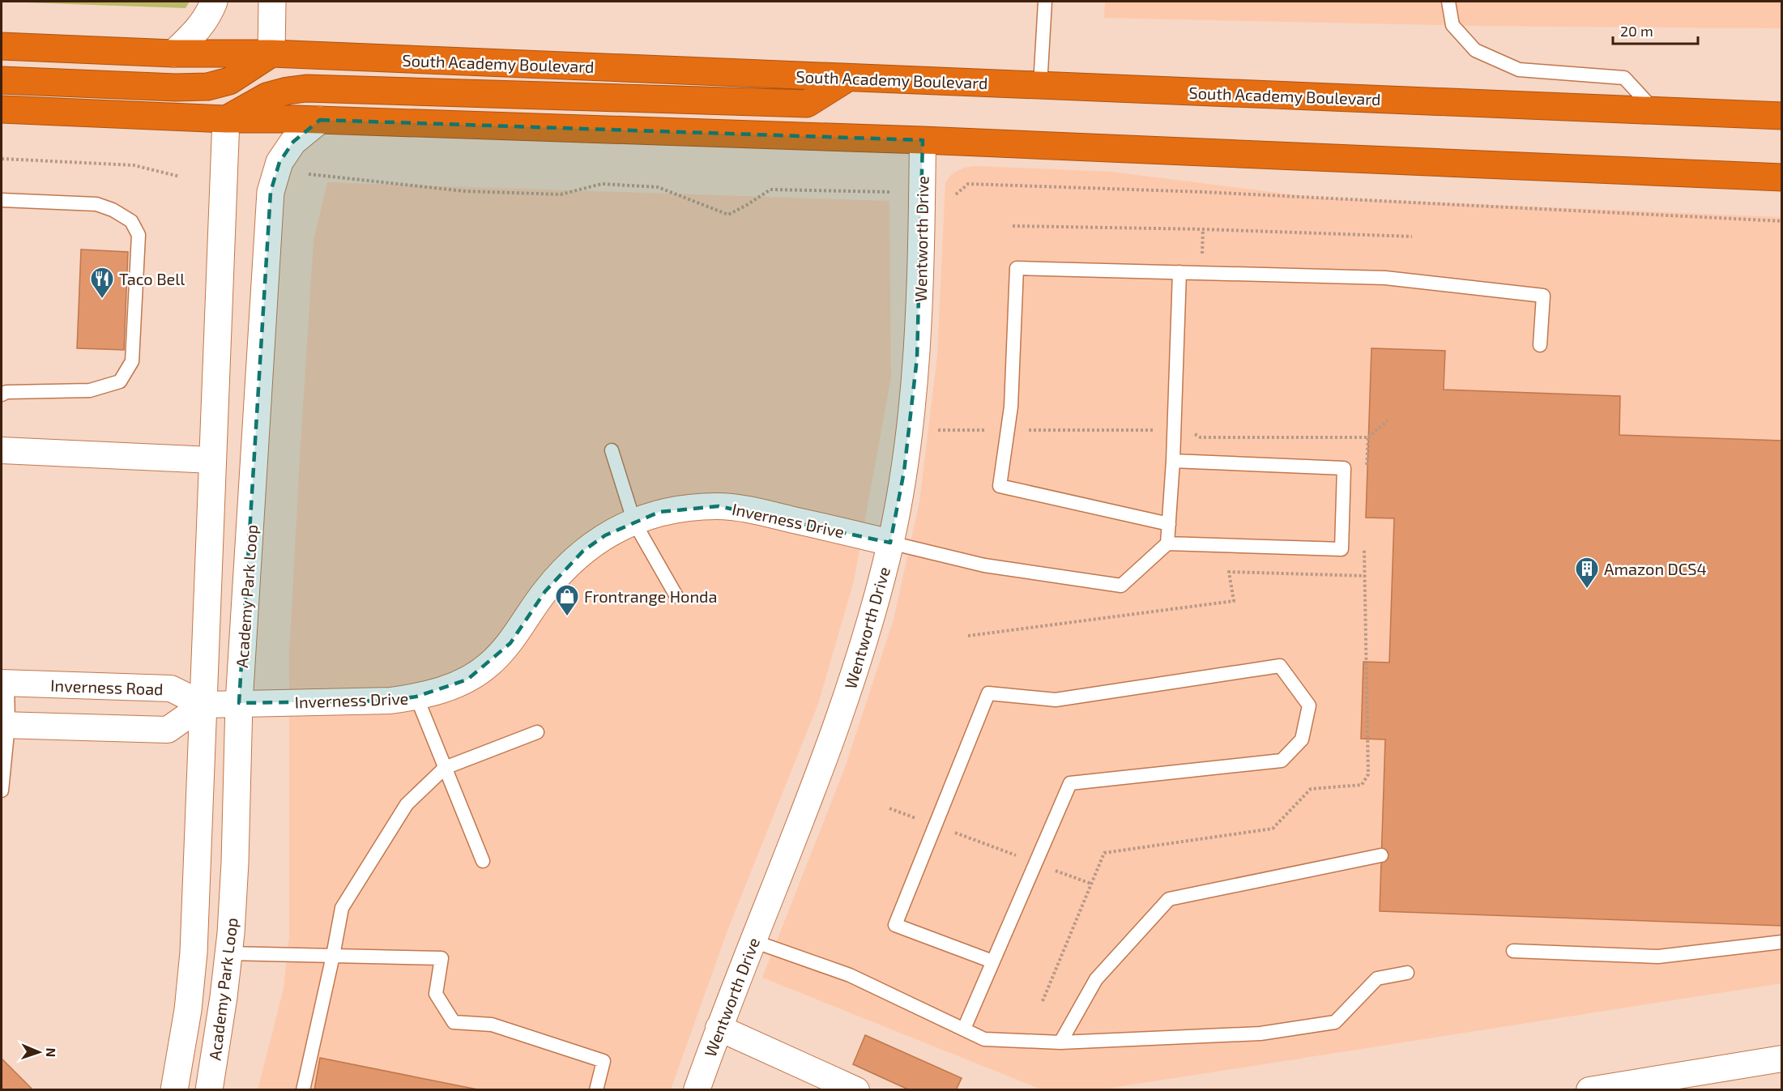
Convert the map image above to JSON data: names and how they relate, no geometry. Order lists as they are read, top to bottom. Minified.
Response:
{"streets":{"highway":["South Academy Boulevard"],"street":["Wentworth Drive","Inverness Drive","Academy Park Loop","Inverness Road"]},"crossings":[["Wentworth Drive","Inverness Drive"],["Inverness Drive","Academy Park Loop"],["Inverness Drive","Inverness Road"],["Academy Park Loop","Inverness Road"]],"places":{"restaurant":["Taco Bell"],"building":["Amazon DCS4"],"shop":["Frontrange Honda"]},"scale_bar":"20 m","north":"right"}
